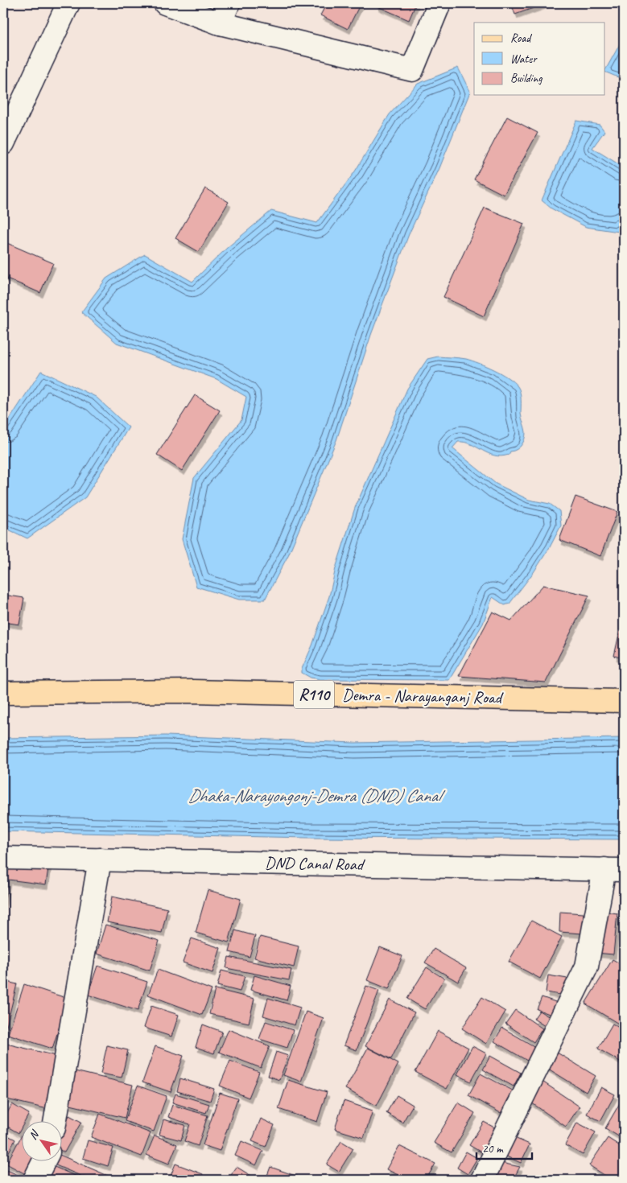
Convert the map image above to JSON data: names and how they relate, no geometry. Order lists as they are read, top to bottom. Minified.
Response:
{"streets":{"main road":["R110","Demra - Narayanganj Road"],"street":["DND Canal Road"]},"water":["Dhaka-Narayongonj-Demra (DND) Canal"],"legend":["Road","Water","Building"],"scale_bar":"20 m","north":"top left"}
